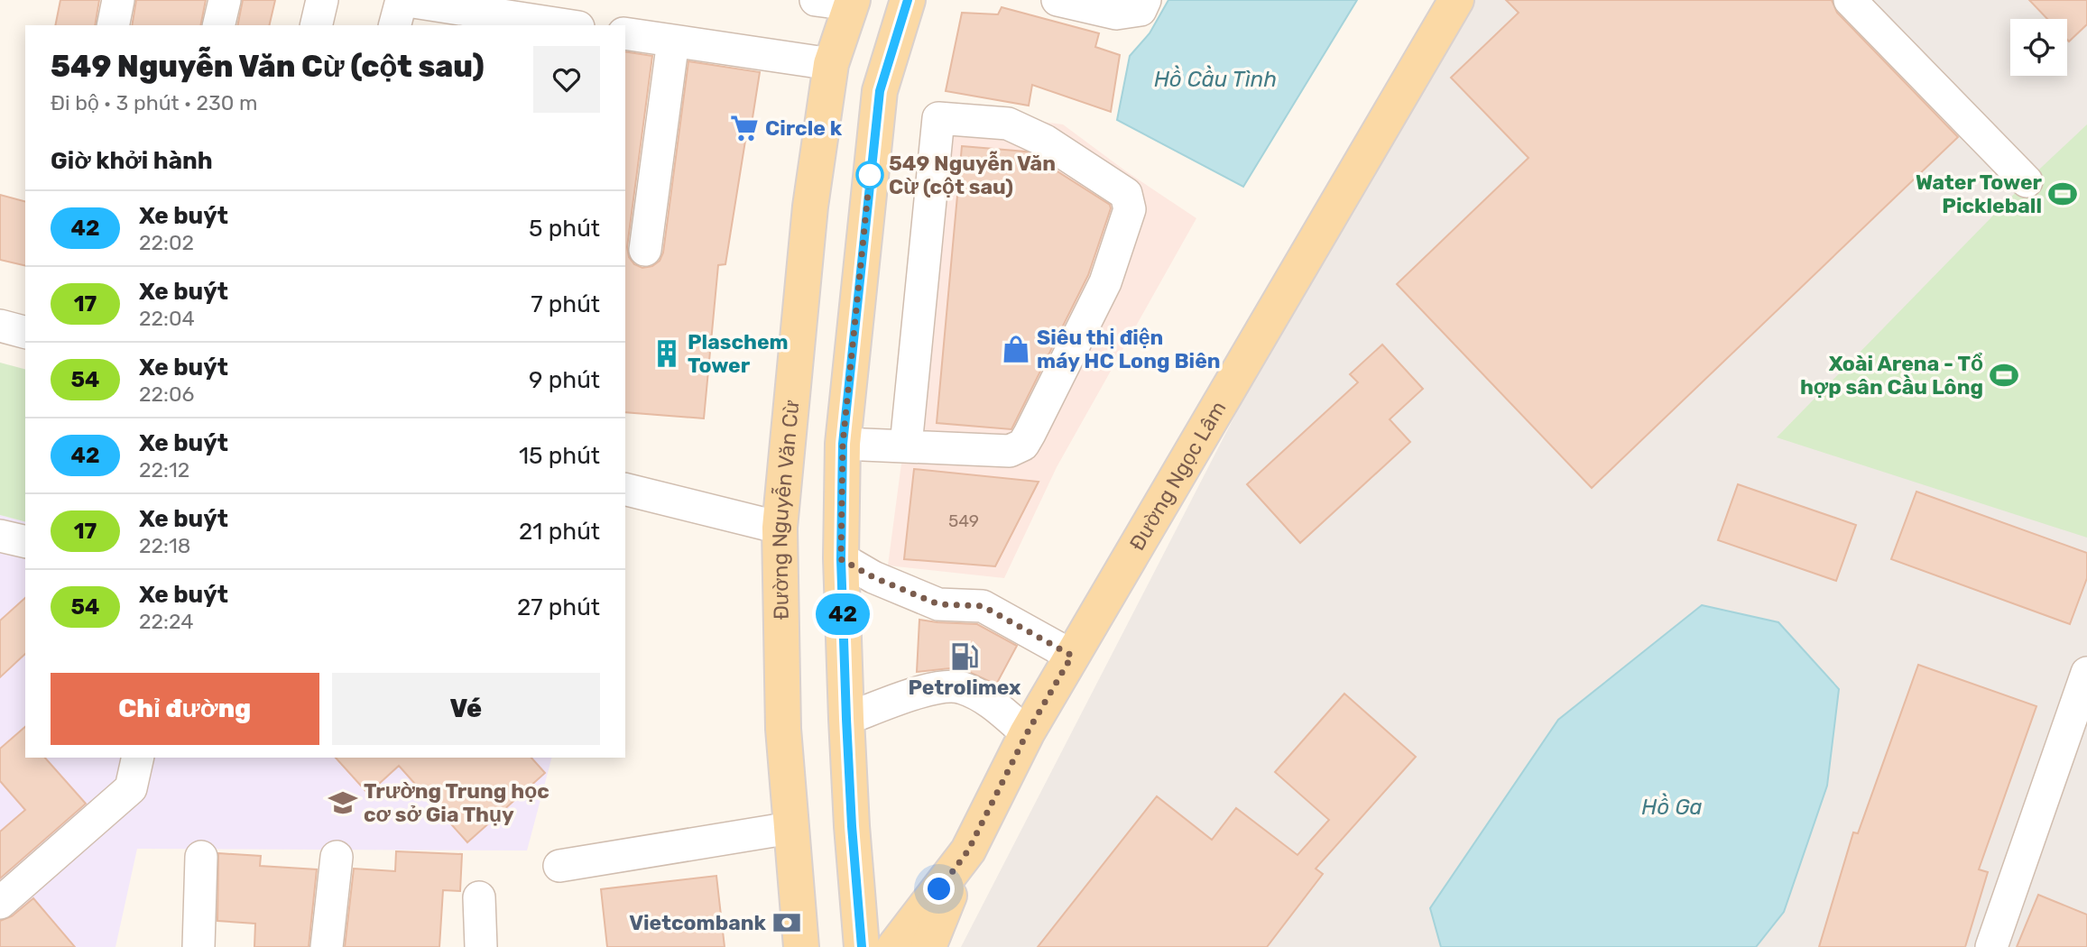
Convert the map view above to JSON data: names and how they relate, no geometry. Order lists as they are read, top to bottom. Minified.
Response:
{"streets":{"main road":["Đường Ngọc Lâm","Đường Nguyễn Văn Cừ"]},"water":["Hồ Cầu Tình","Hồ Ga"],"places":{"supermarket":["Circle k"],"other":["549 Nguyễn Văn Cừ (cột sau)"],"sports":["Water Tower Pickleball","Xoài Arena - Tổ hợp sân Cầu Lông"],"shop":["Siêu thị điện máy HC Long Biên"],"building":["Plaschem Tower"],"fuel station":["Petrolimex"],"school or university":["Trường Trung học cơ sở Gia Thụy"],"bank":["Vietcombank"]},"lines":["bus line 42"],"house_numbers":["549"],"page":{"on_map":"42","heading":[["549 Nguyễn Văn Cừ (cột sau)","Đi bộ · 3 phút · 230 m"],"Giờ khởi hành"],"list":[{"mark":"42","name":"Xe buýt","note":"22:02","value":"5 phút"},{"mark":"17","name":"Xe buýt","note":"22:04","value":"7 phút"},{"mark":"54","name":"Xe buýt","note":"22:06","value":"9 phút"},{"mark":"42","name":"Xe buýt","note":"22:12","value":"15 phút"},{"mark":"17","name":"Xe buýt","note":"22:18","value":"21 phút"},{"mark":"54","name":"Xe buýt","note":"22:24","value":"27 phút"}],"buttons":["Chỉ đường","Vé"]}}
